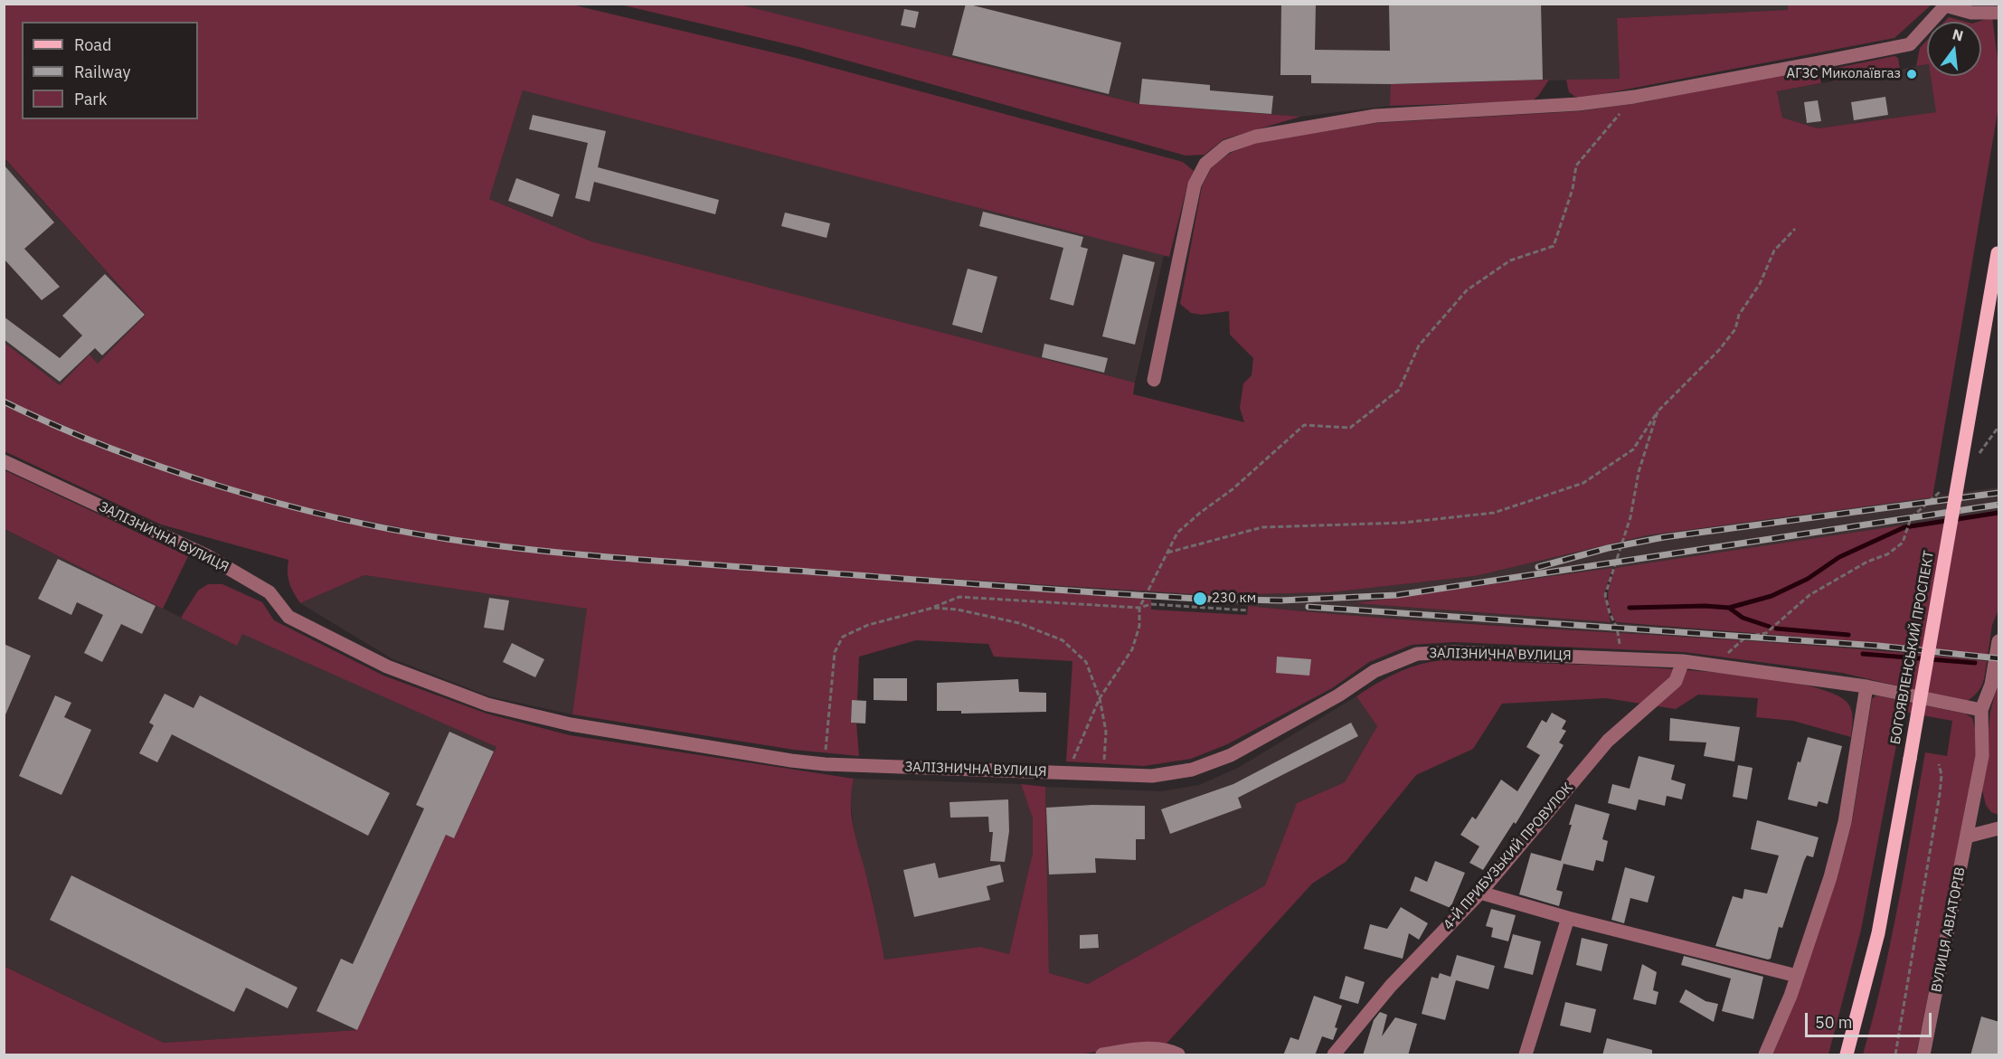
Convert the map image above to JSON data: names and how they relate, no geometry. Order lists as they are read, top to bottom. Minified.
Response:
{"streets":{"main road":["БОГОЯВЛЕНСЬКИЙ ПРОСПЕКТ"],"street":["ЗАЛІЗНИЧНА ВУЛИЦЯ","4-Й ПРИБУЗЬКИЙ ПРОВУЛОК","ВУЛИЦЯ АВІАТОРІВ"]},"crossings":[["ЗАЛІЗНИЧНА ВУЛИЦЯ","4-Й ПРИБУЗЬКИЙ ПРОВУЛОК"],["ЗАЛІЗНИЧНА ВУЛИЦЯ","ВУЛИЦЯ АВІАТОРІВ"]],"places":["АГЗС Миколаївгаз","230 км"],"legend":["Road","Railway","Park"],"scale_bar":"50 m","north":"top"}
